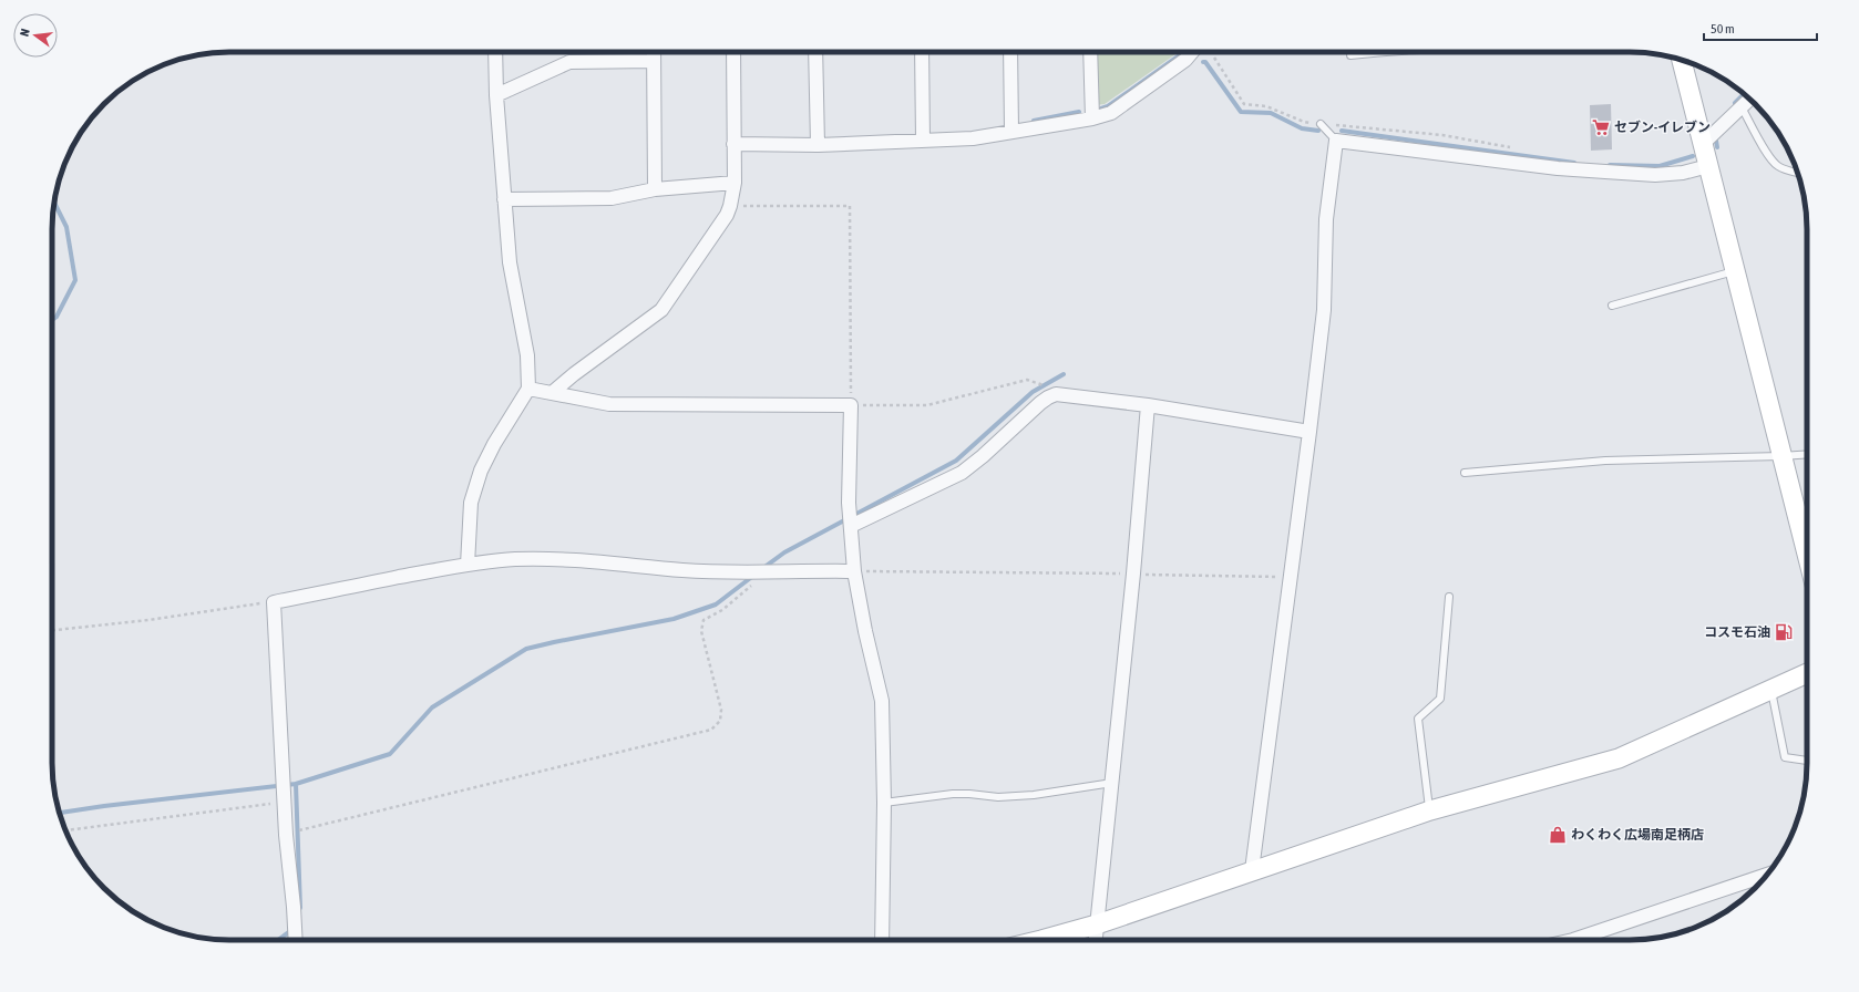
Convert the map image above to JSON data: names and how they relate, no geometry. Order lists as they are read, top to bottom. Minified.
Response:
{"places":{"supermarket":["セブン-イレブン"],"fuel station":["コスモ石油"],"shop":["わくわく広場南足柄店"]},"scale_bar":"50 m","north":"left"}
